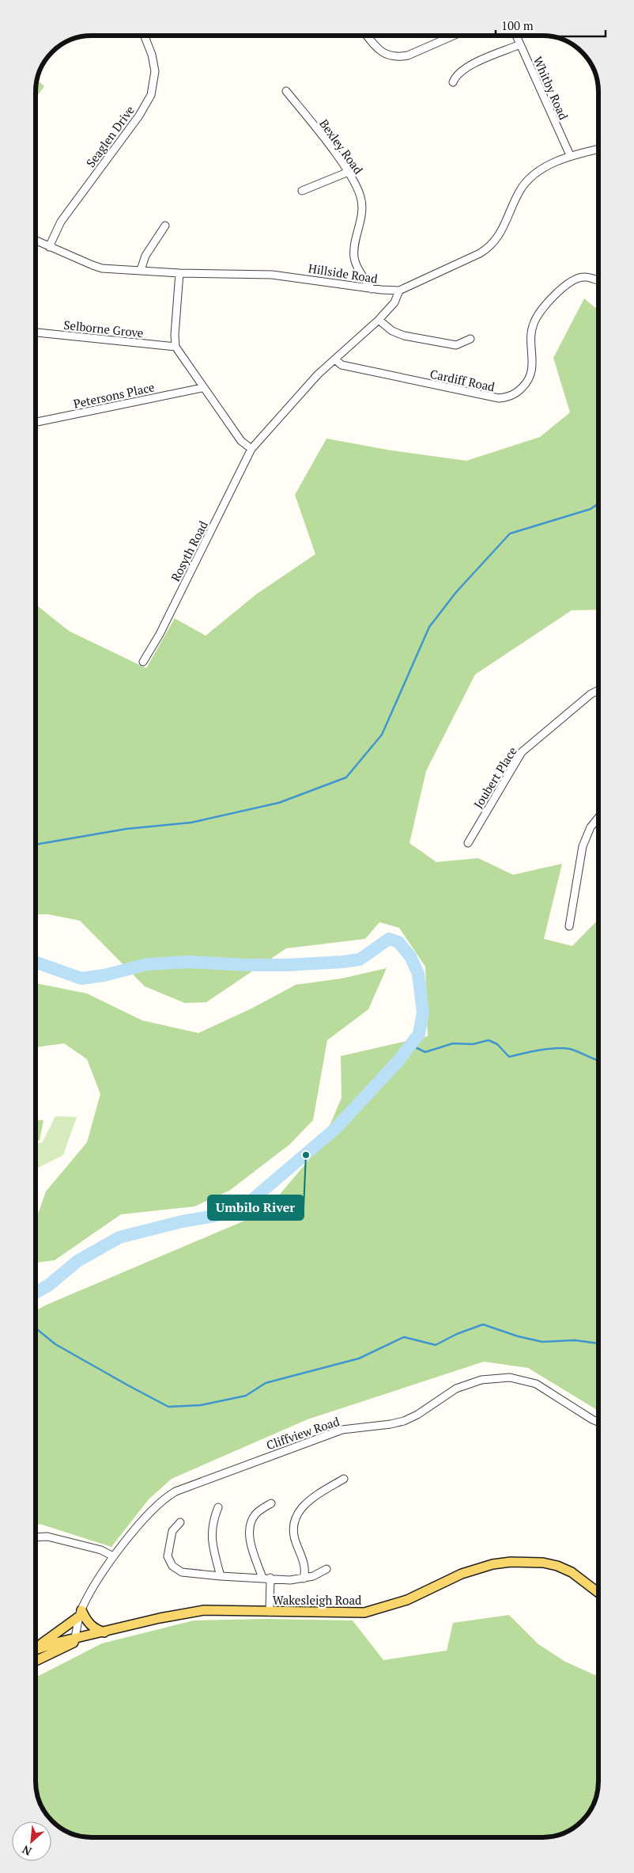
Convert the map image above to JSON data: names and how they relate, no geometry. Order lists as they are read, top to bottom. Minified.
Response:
{"streets":{"main road":["Wakesleigh Road"],"street":["Whitby Road","Seaglen Drive","Bexley Road","Hillside Road","Selborne Grove","Cardiff Road","Petersons Place","Rosyth Road","Joubert Place","Cliffview Road"]},"crossings":[["Whitby Road","Hillside Road"],["Seaglen Drive","Hillside Road"],["Bexley Road","Hillside Road"],["Cliffview Road","Wakesleigh Road"]],"places":["Umbilo River"],"scale_bar":"100 m","north":"bottom left"}
